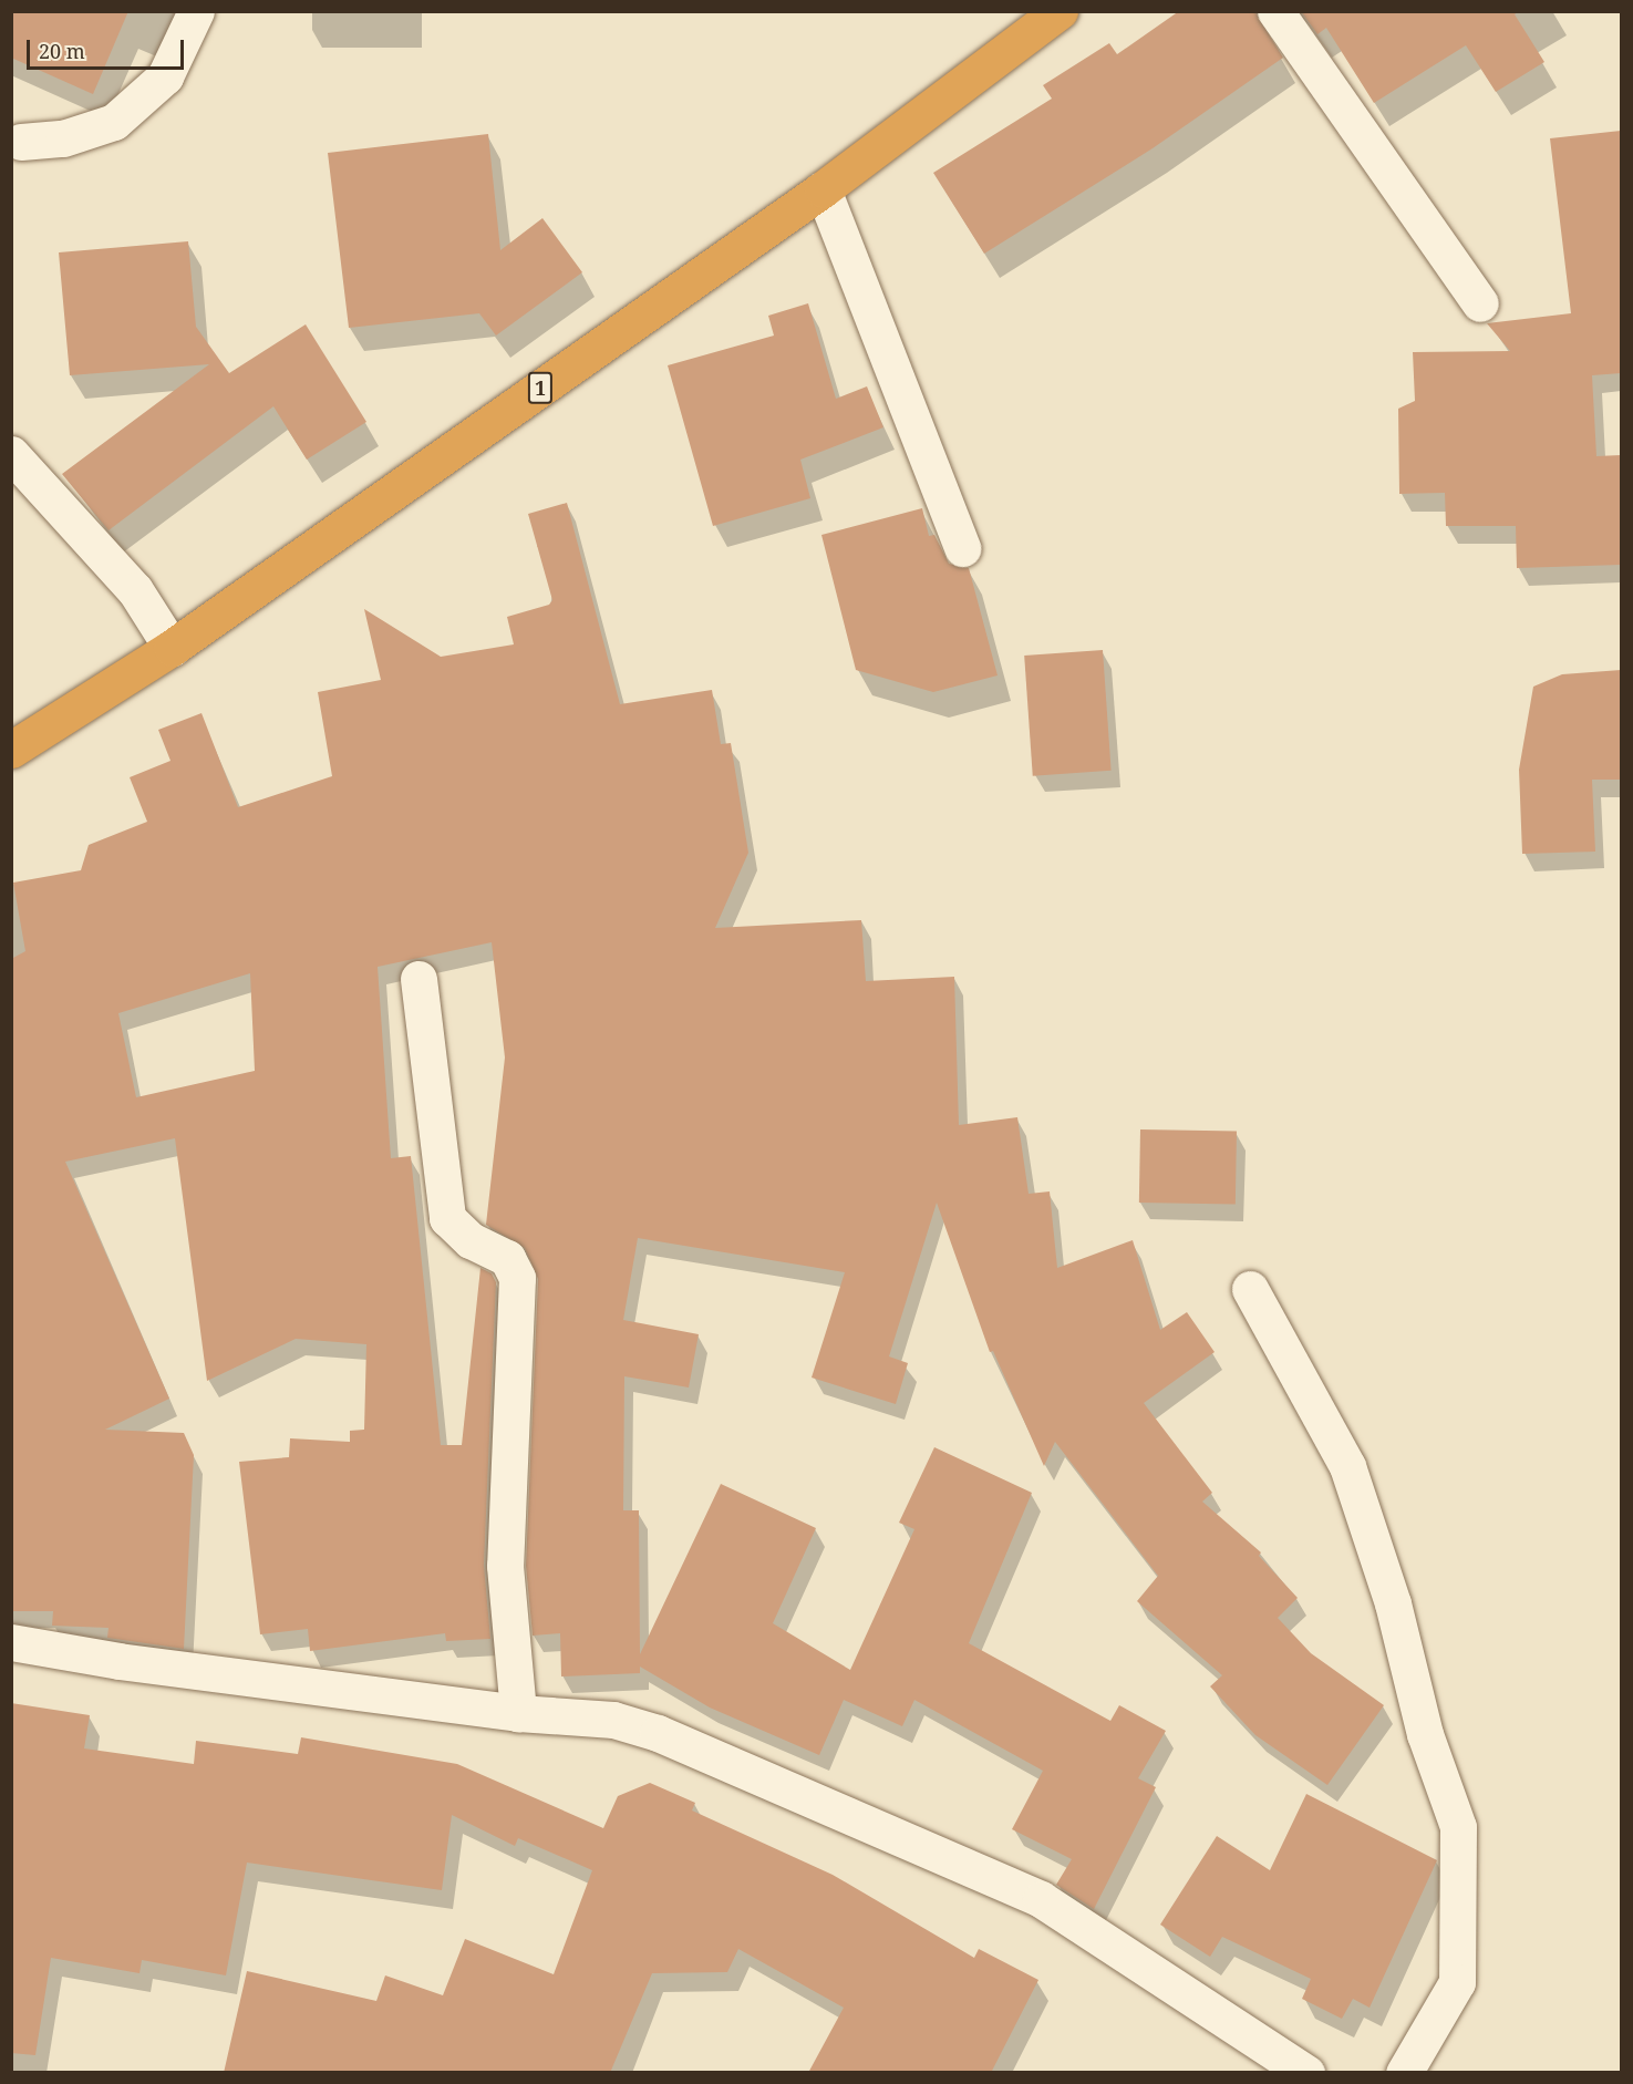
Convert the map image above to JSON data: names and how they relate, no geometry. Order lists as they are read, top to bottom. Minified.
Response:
{"streets":{"highway":["1"]},"scale_bar":"20 m"}
